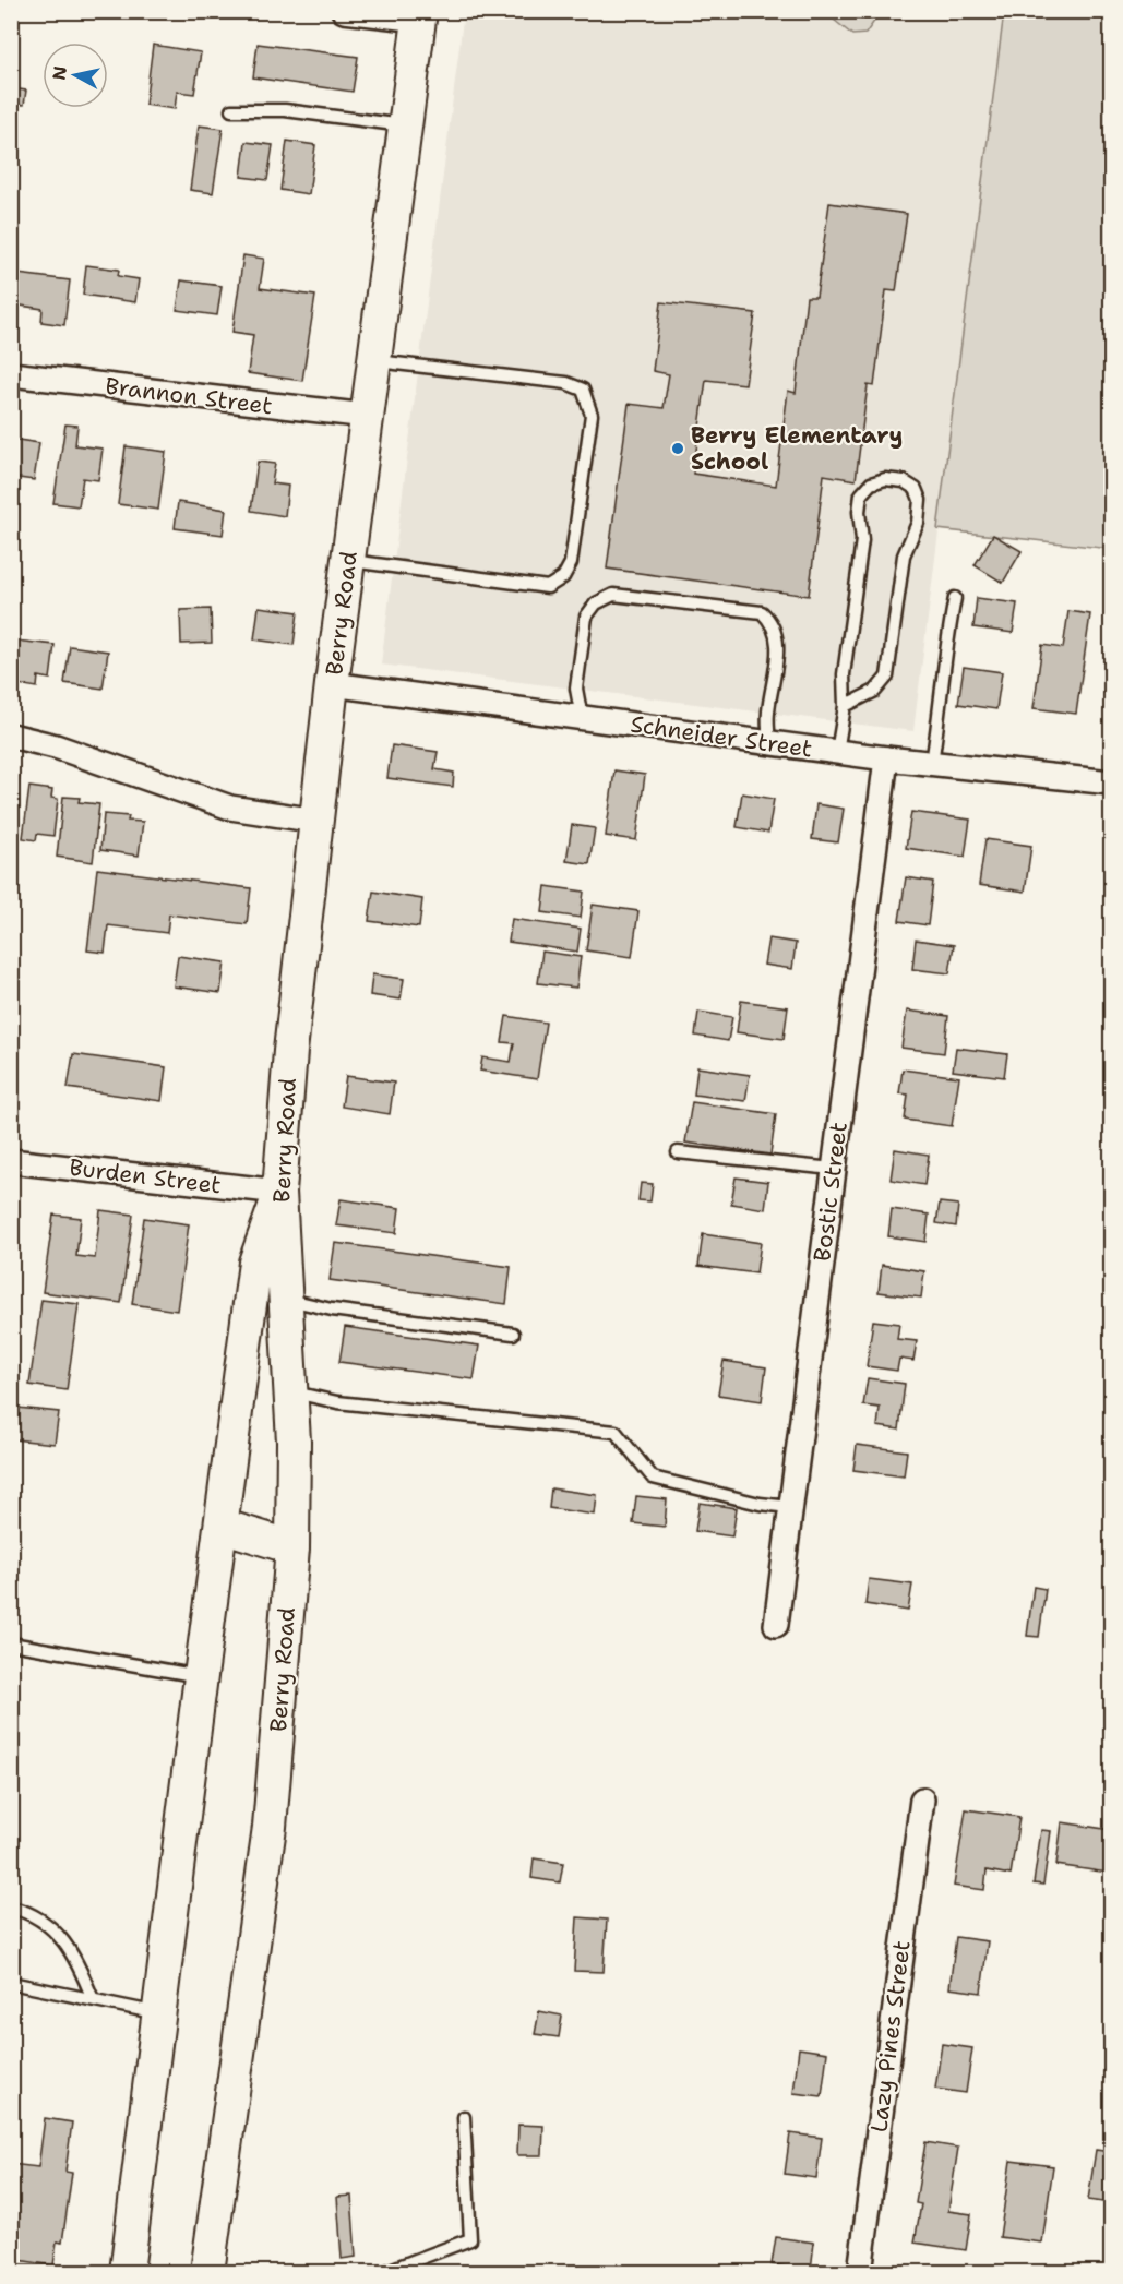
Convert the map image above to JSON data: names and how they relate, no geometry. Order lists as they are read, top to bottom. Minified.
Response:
{"streets":{"street":["Brannon Street","Berry Road","Schneider Street","Burden Street","Bostic Street","Lazy Pines Street"]},"crossings":[["Brannon Street","Berry Road"],["Berry Road","Schneider Street"],["Berry Road","Burden Street"],["Schneider Street","Bostic Street"]],"places":["Berry Elementary School"],"north":"left"}
